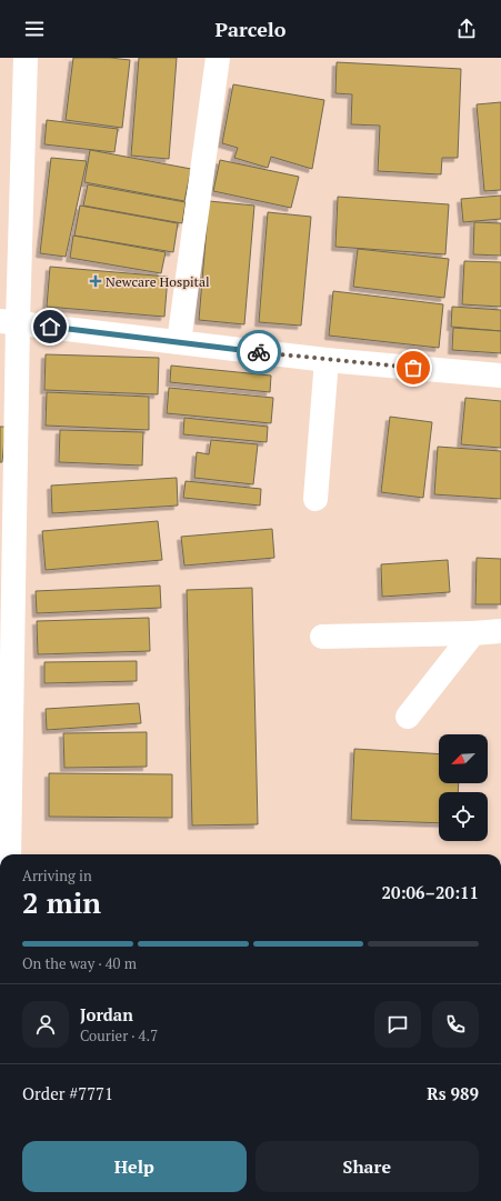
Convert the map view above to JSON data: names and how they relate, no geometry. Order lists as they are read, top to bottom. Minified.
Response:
{"places":{"health":["Newcare Hospital"]},"north":"bottom left","page":{"header":"Parcelo","heading":["2 min","Arriving in","20:06–20:11"],"panel":["Jordan","Courier · 4.7","Order #7771","Rs 989"],"bar":"On the way · 40 m","buttons":["Help","Share"]}}
